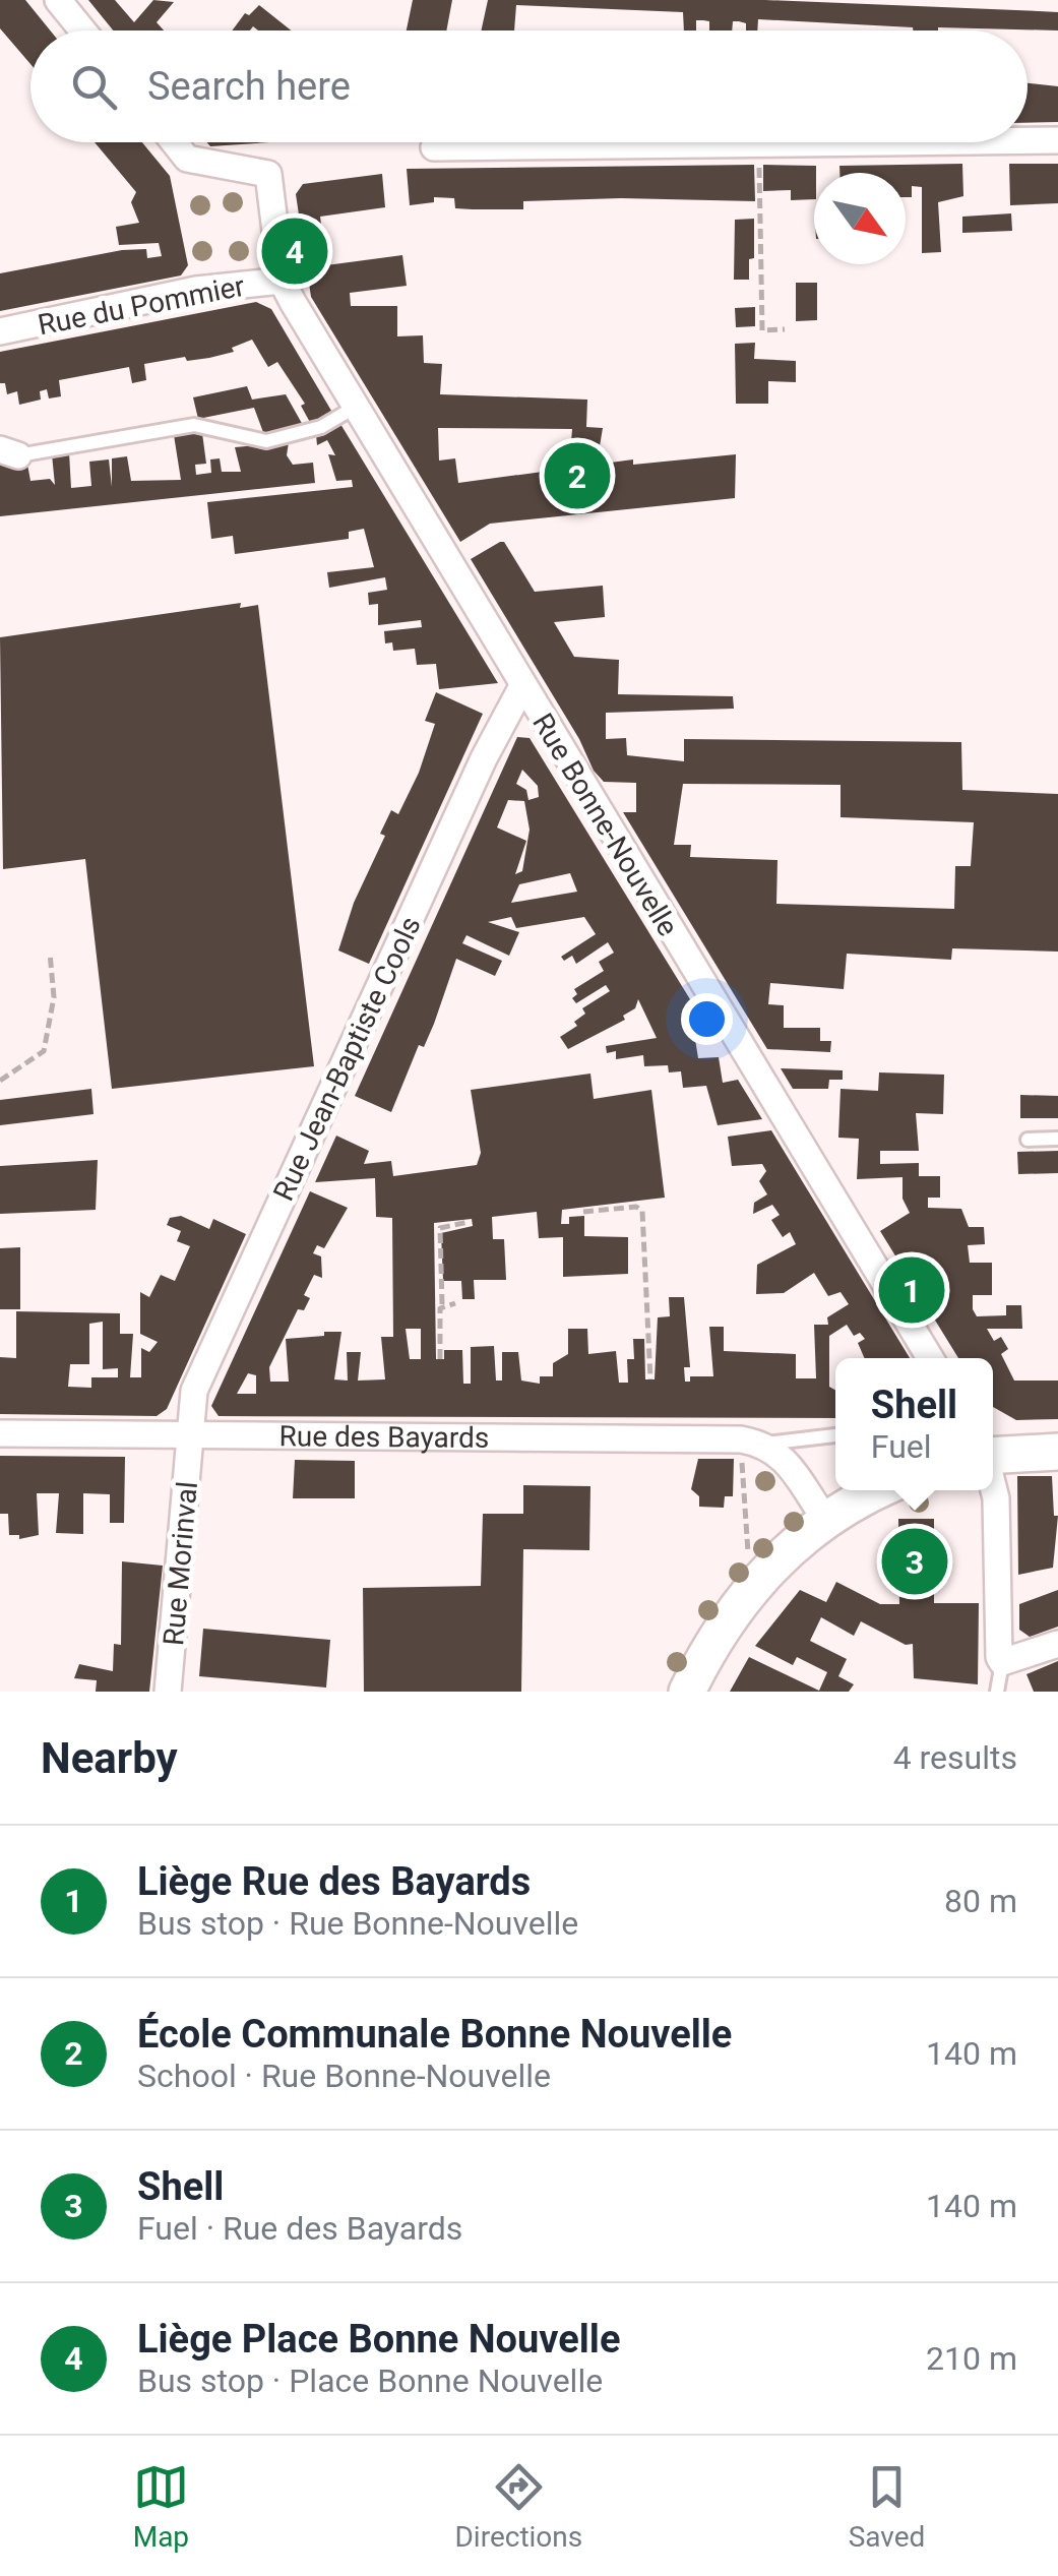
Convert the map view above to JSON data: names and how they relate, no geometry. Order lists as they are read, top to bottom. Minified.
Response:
{"streets":{"street":["Rue du Pommier","Rue Bonne-Nouvelle","Rue Jean-Baptiste Cools","Rue des Bayards","Rue Morinval"]},"crossings":[["Rue du Pommier","Rue Bonne-Nouvelle"],["Rue Bonne-Nouvelle","Rue Jean-Baptiste Cools"],["Rue Jean-Baptiste Cools","Rue des Bayards"],["Rue Jean-Baptiste Cools","Rue Morinval"],["Rue des Bayards","Rue Morinval"]],"north":"bottom right","page":{"search":"Search here","pins":["4","2","1","3"],"popup":["Shell","Fuel"],"heading":["Nearby","4 results"],"list":[{"mark":"1","name":"Liège Rue des Bayards","note":"Bus stop · Rue Bonne-Nouvelle","value":"80 m"},{"mark":"2","name":"École Communale Bonne Nouvelle","note":"School · Rue Bonne-Nouvelle","value":"140 m"},{"mark":"3","name":"Shell","note":"Fuel · Rue des Bayards","value":"140 m"},{"mark":"4","name":"Liège Place Bonne Nouvelle","note":"Bus stop · Place Bonne Nouvelle","value":"210 m"}],"nav":["Map","Directions","Saved"]}}
